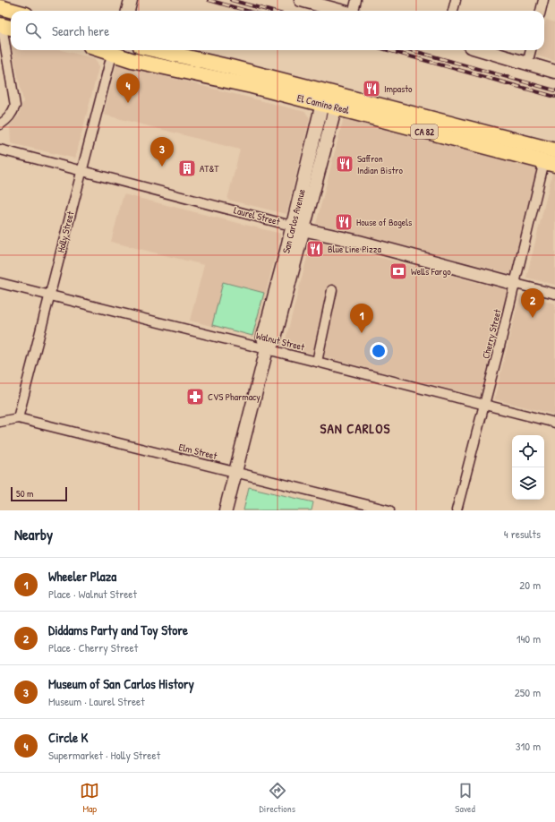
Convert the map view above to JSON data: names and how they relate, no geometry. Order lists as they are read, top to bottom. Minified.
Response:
{"streets":{"main road":["El Camino Real","CA 82","Laurel Street","San Carlos Avenue"],"street":["Holly Street","Cherry Street","Walnut Street","Elm Street"]},"crossings":[["El Camino Real","San Carlos Avenue"],["El Camino Real","Holly Street"],["El Camino Real","Cherry Street"],["Laurel Street","San Carlos Avenue"],["Laurel Street","Holly Street"],["Laurel Street","Cherry Street"],["San Carlos Avenue","Walnut Street"],["San Carlos Avenue","Elm Street"],["Holly Street","Walnut Street"],["Holly Street","Elm Street"],["Cherry Street","Walnut Street"]],"districts":["SAN CARLOS"],"places":{"restaurant":["Impasto","Saffron Indian Bistro","House of Bagels","Blue Line Pizza"],"building":["AT&T"],"bank":["Wells Fargo"],"pharmacy":["CVS Pharmacy"]},"scale_bar":"50 m","page":{"search":"Search here","pins":["4","3","2","1"],"scale":"50 m","heading":["Nearby","4 results"],"list":[{"mark":"1","name":"Wheeler Plaza","note":"Place · Walnut Street","value":"20 m"},{"mark":"2","name":"Diddams Party and Toy Store","note":"Place · Cherry Street","value":"140 m"},{"mark":"3","name":"Museum of San Carlos History","note":"Museum · Laurel Street","value":"250 m"},{"mark":"4","name":"Circle K","note":"Supermarket · Holly Street","value":"310 m"}],"nav":["Map","Directions","Saved"]}}
